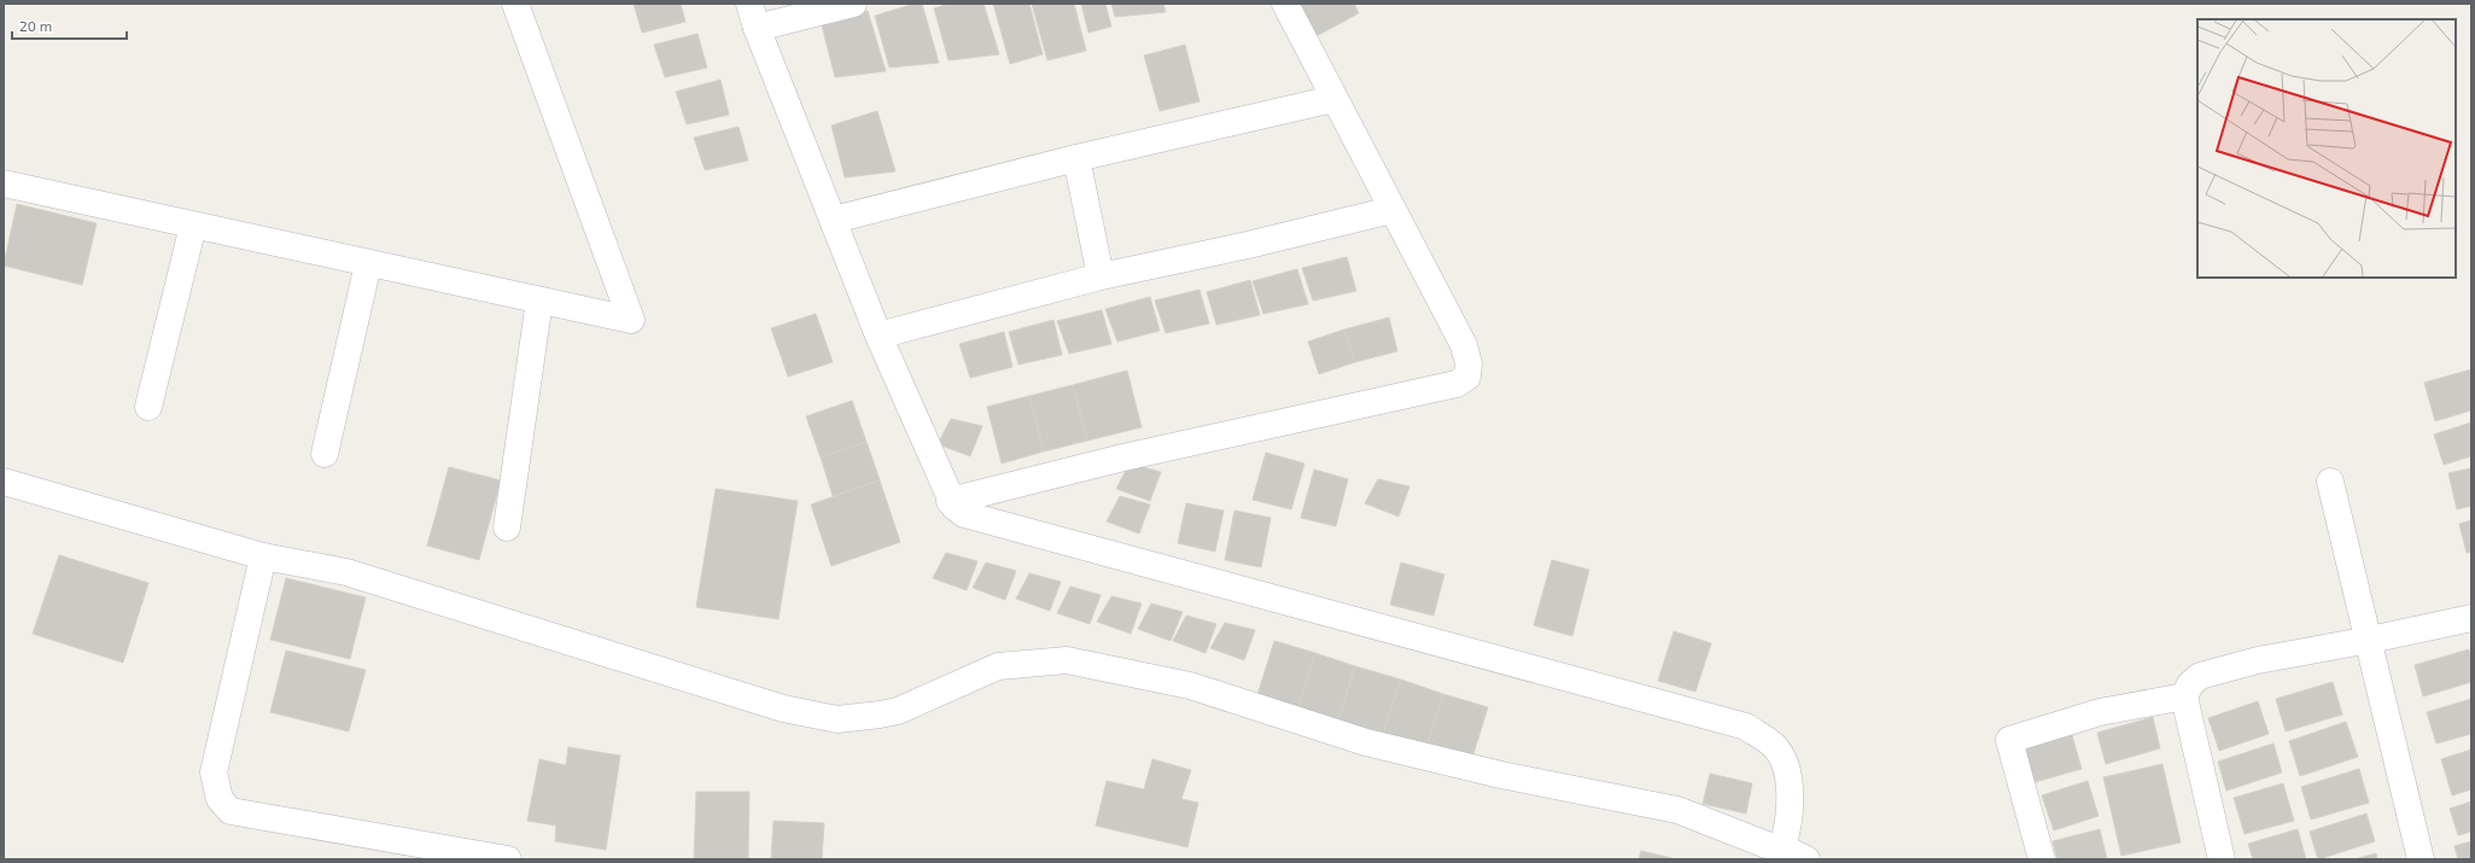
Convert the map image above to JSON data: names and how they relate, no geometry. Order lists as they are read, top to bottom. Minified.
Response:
{"scale_bar":"20 m"}
